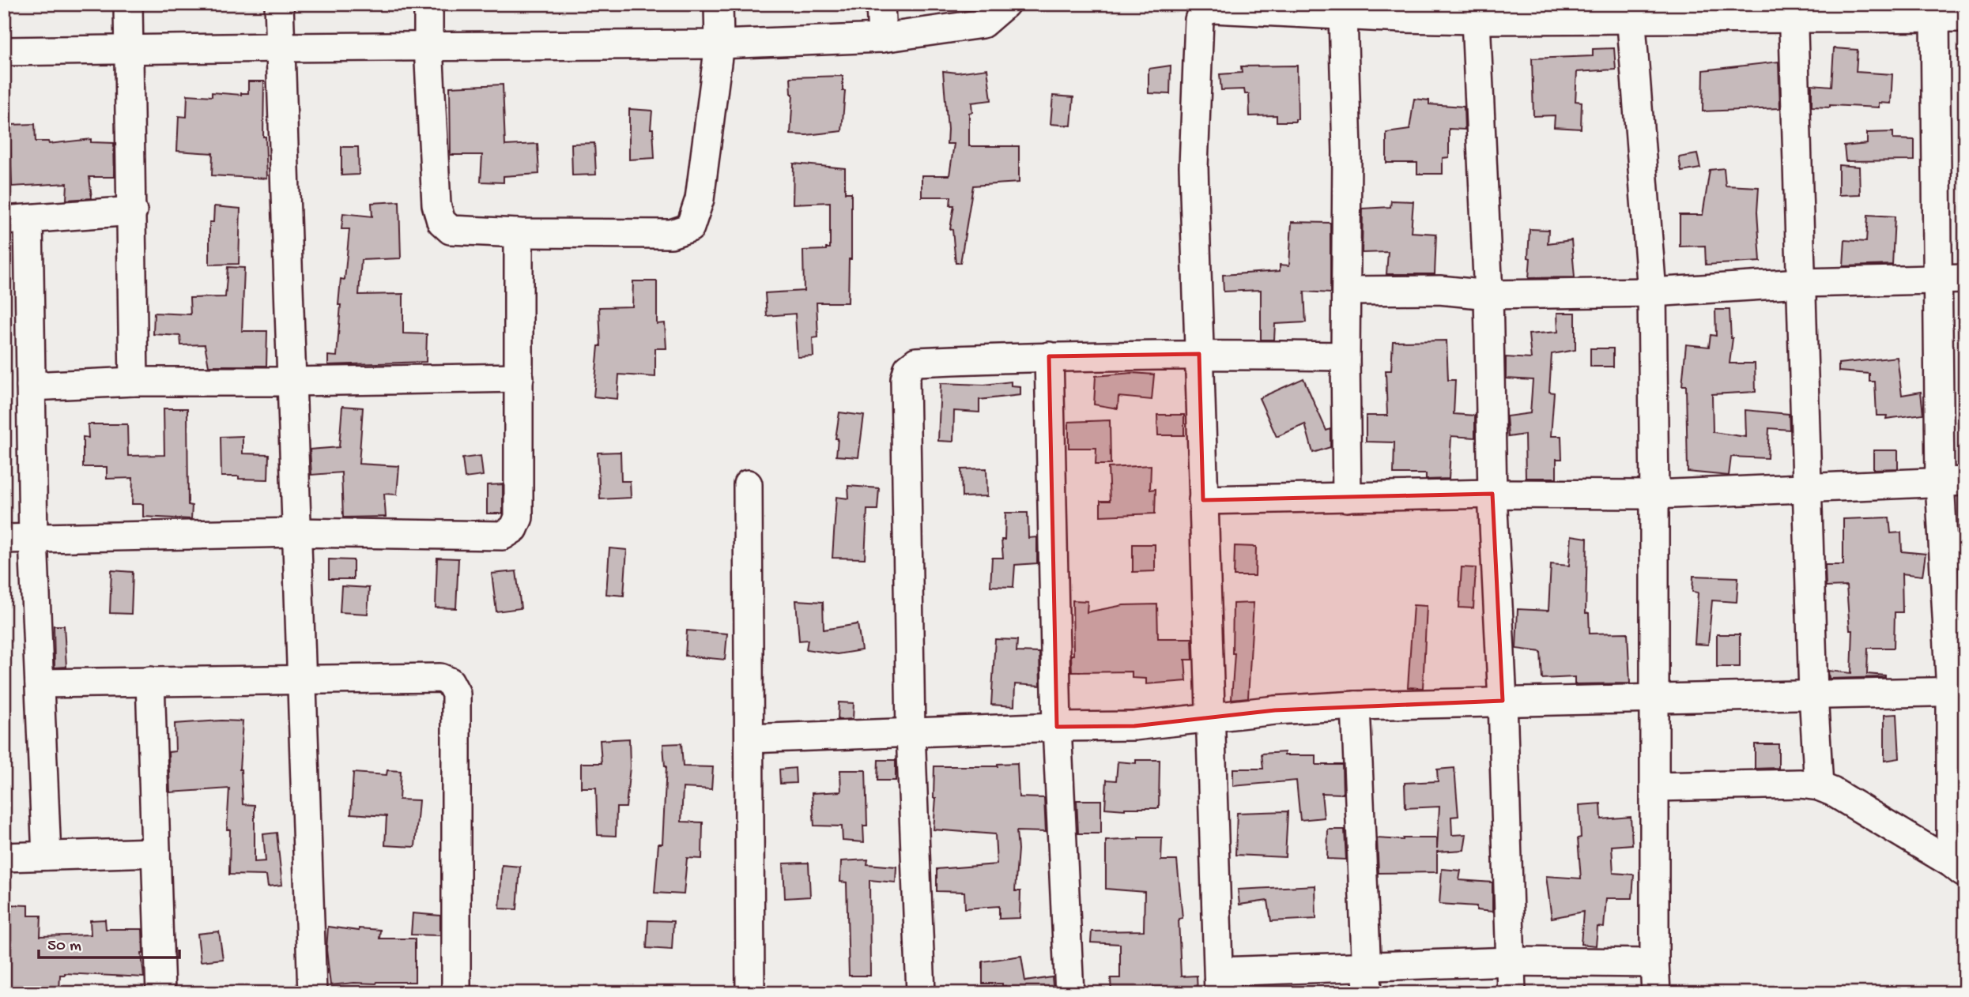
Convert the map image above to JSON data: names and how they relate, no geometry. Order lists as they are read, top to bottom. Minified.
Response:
{"scale_bar":"50 m"}
